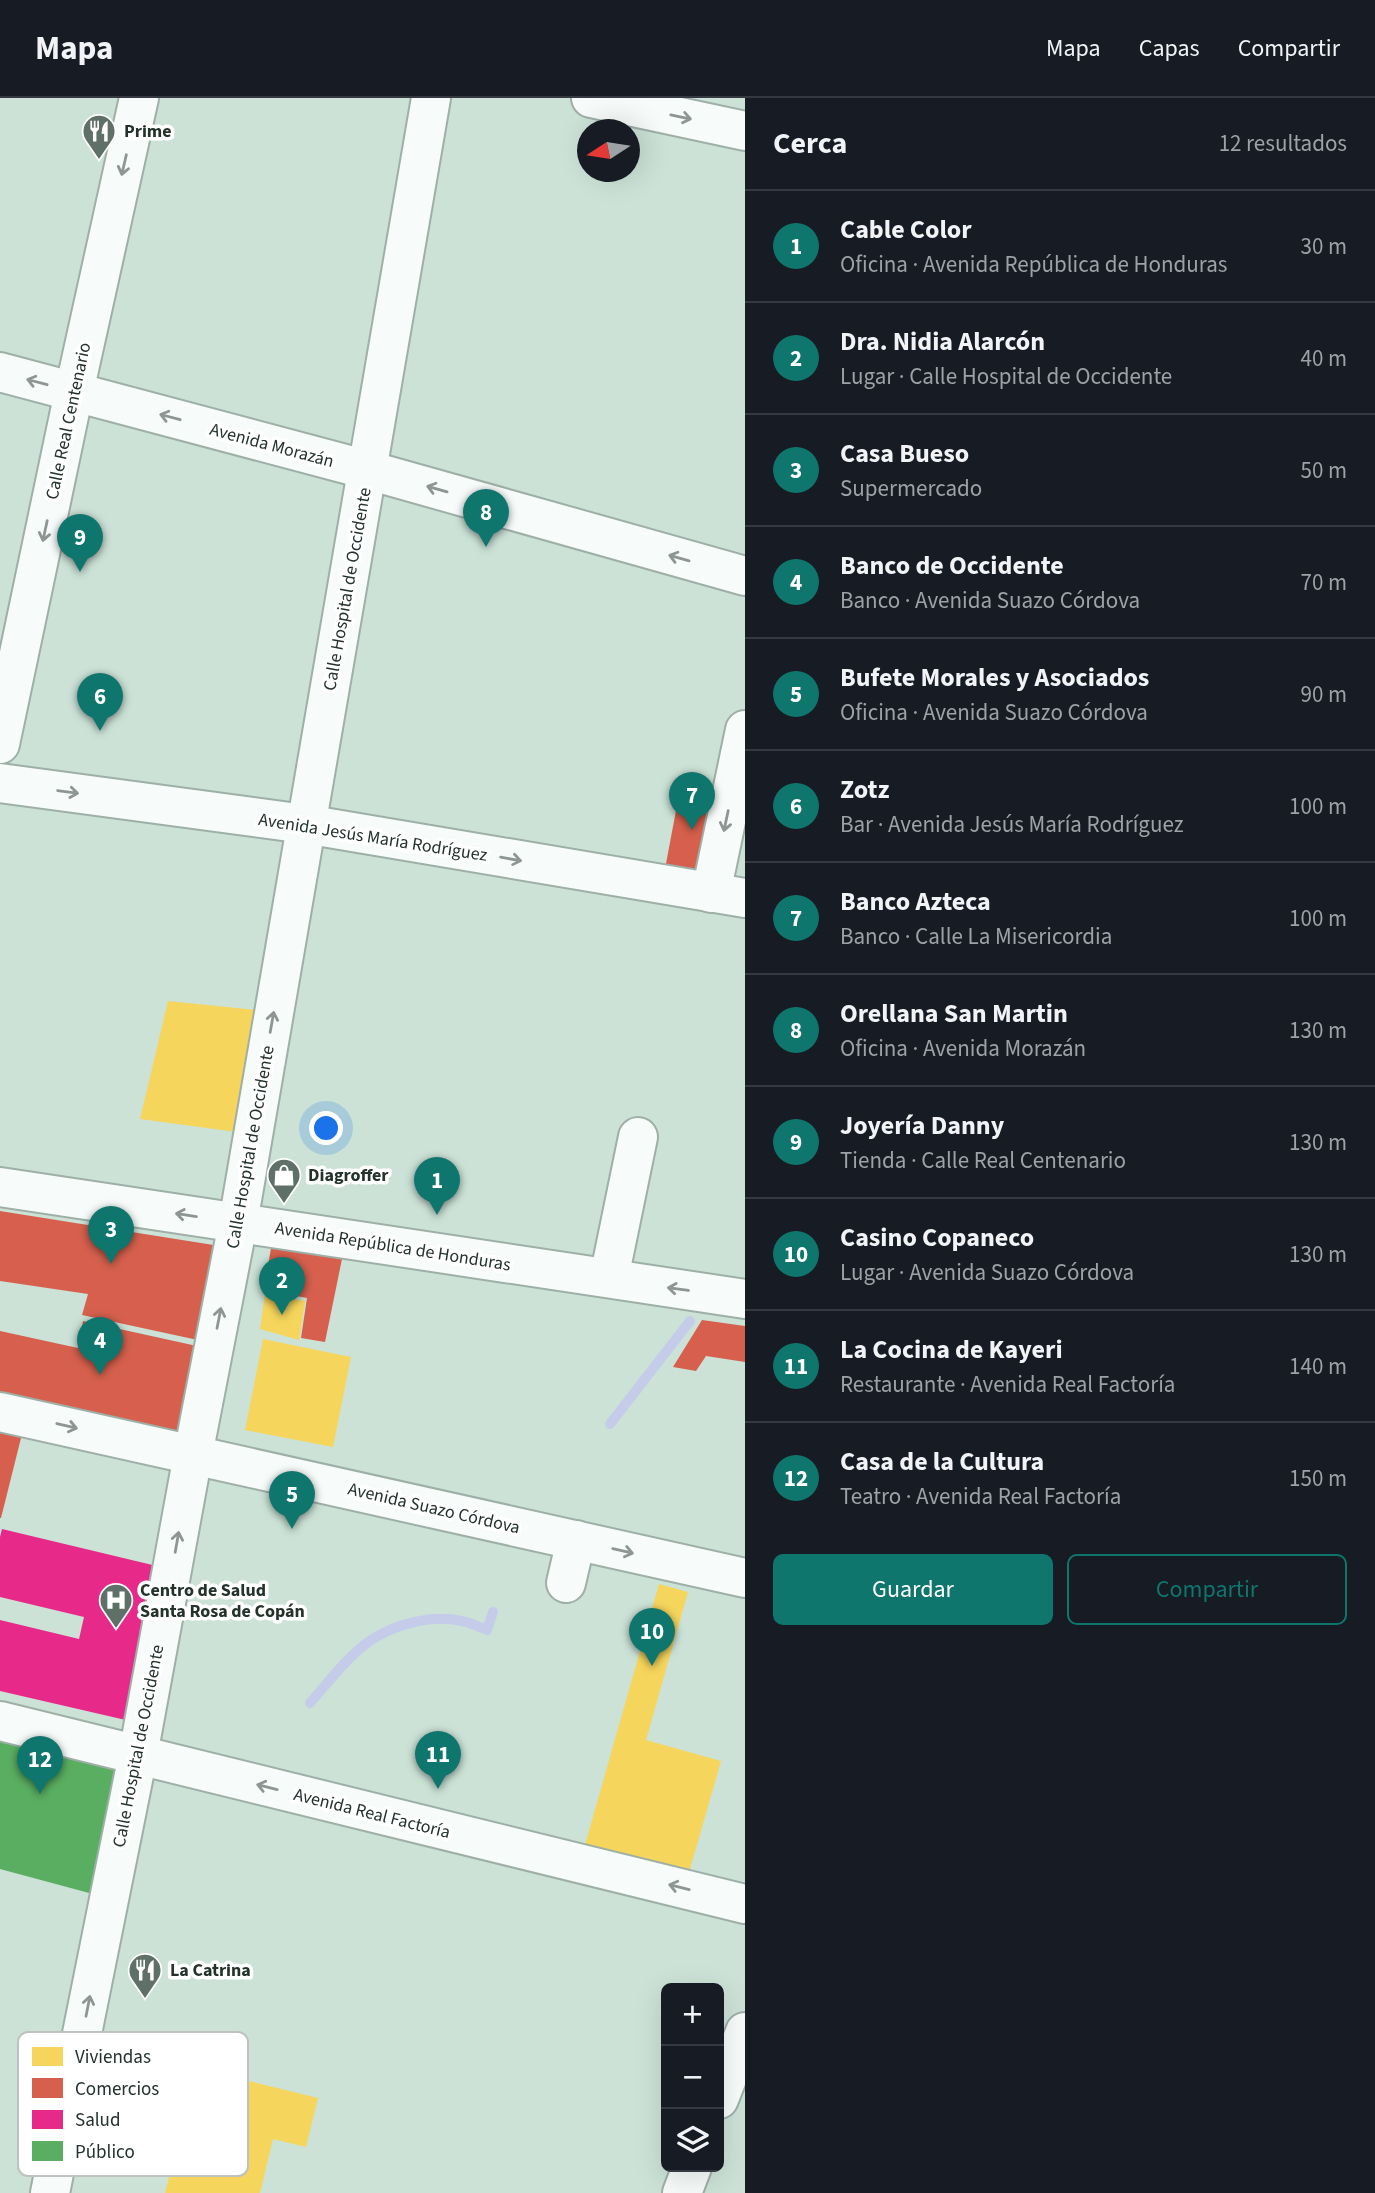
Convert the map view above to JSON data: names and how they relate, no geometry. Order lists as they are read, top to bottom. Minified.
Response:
{"streets":{"street":["Calle Real Centenario","Avenida Morazán","Calle Hospital de Occidente","Avenida Jesús María Rodríguez","Avenida República de Honduras","Avenida Suazo Córdova","Avenida Real Factoría"]},"crossings":[["Calle Real Centenario","Avenida Morazán"],["Avenida Morazán","Calle Hospital de Occidente"],["Calle Hospital de Occidente","Avenida Jesús María Rodríguez"],["Calle Hospital de Occidente","Avenida República de Honduras"],["Calle Hospital de Occidente","Avenida Suazo Córdova"],["Calle Hospital de Occidente","Avenida Real Factoría"]],"one_way":["Calle Real Centenario","Avenida Morazán","Calle Hospital de Occidente","Avenida Jesús María Rodríguez","Avenida República de Honduras","Avenida Suazo Córdova","Avenida Real Factoría"],"places":{"restaurant":["Prime","La Catrina"],"shop":["Diagroffer"],"hospital":["Centro de Salud Santa Rosa de Copán"]},"legend":["Viviendas","Comercios","Salud","Público"],"north":"left","page":{"header":"Mapa","nav":["Mapa","Capas","Compartir"],"heading":["Cerca","12 resultados"],"list":[{"mark":"1","name":"Cable Color","note":"Oficina · Avenida República de Honduras","value":"30 m"},{"mark":"2","name":"Dra. Nidia Alarcón","note":"Lugar · Calle Hospital de Occidente","value":"40 m"},{"mark":"3","name":"Casa Bueso","note":"Supermercado","value":"50 m"},{"mark":"4","name":"Banco de Occidente","note":"Banco · Avenida Suazo Córdova","value":"70 m"},{"mark":"5","name":"Bufete Morales y Asociados","note":"Oficina · Avenida Suazo Córdova","value":"90 m"},{"mark":"6","name":"Zotz","note":"Bar · Avenida Jesús María Rodríguez","value":"100 m"},{"mark":"7","name":"Banco Azteca","note":"Banco · Calle La Misericordia","value":"100 m"},{"mark":"8","name":"Orellana San Martin","note":"Oficina · Avenida Morazán","value":"130 m"},{"mark":"9","name":"Joyería Danny","note":"Tienda · Calle Real Centenario","value":"130 m"},{"mark":"10","name":"Casino Copaneco","note":"Lugar · Avenida Suazo Córdova","value":"130 m"},{"mark":"11","name":"La Cocina de Kayeri","note":"Restaurante · Avenida Real Factoría","value":"140 m"},{"mark":"12","name":"Casa de la Cultura","note":"Teatro · Avenida Real Factoría","value":"150 m"}],"pins":["8","9","6","7","1","3","2","4","5","10","11","12"],"buttons":["Guardar","Compartir"],"map_buttons":["+","−"]}}
